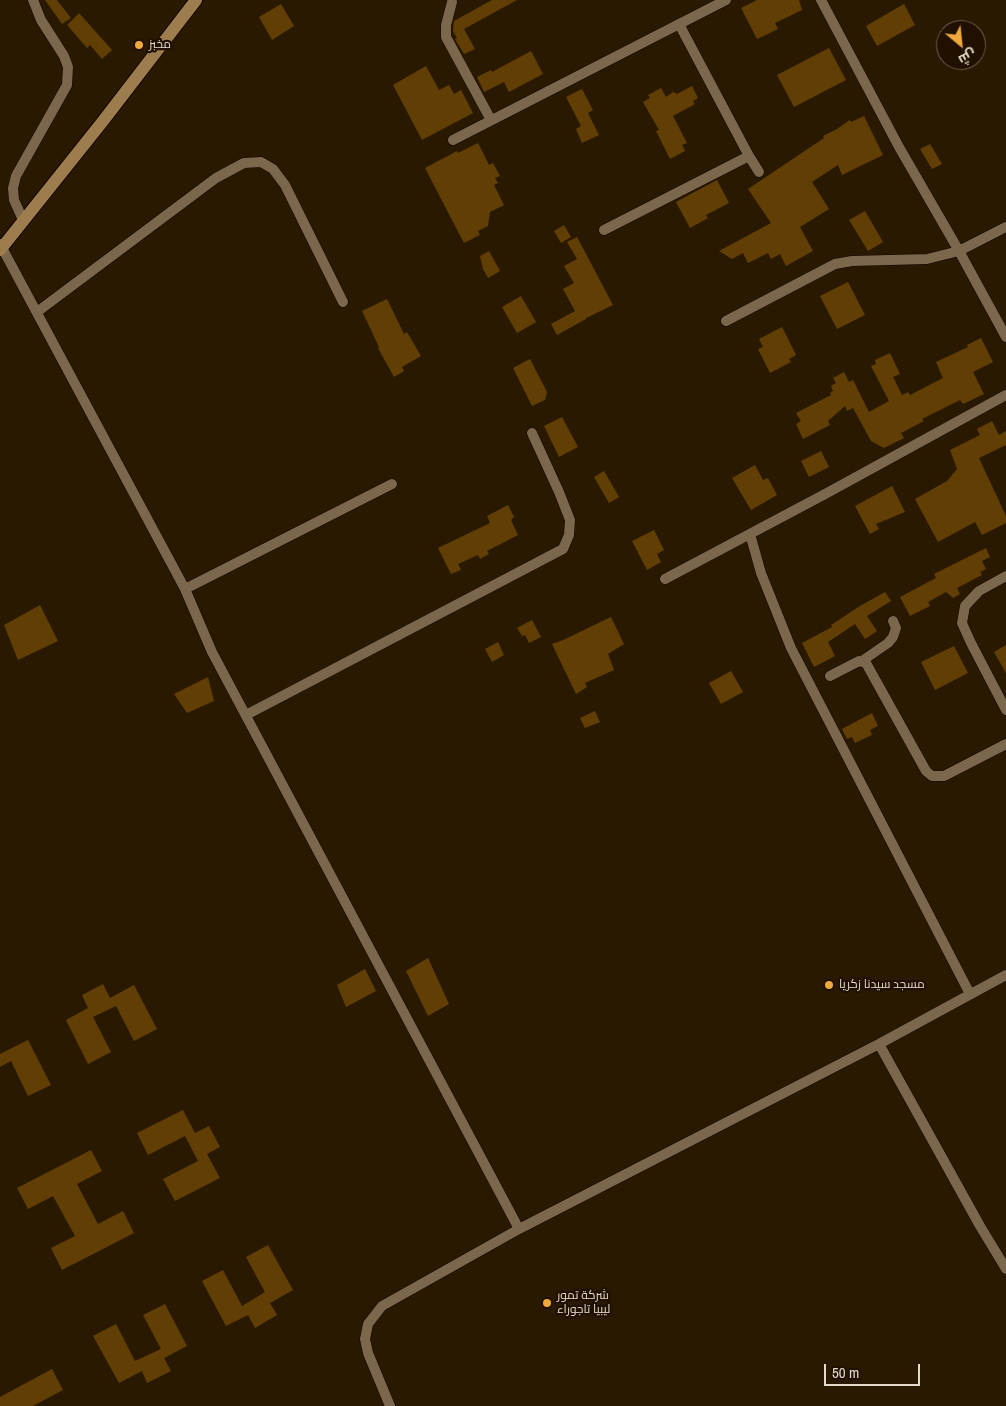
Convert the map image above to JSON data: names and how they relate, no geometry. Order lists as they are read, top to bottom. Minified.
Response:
{"places":["مخبز","مسجد سيدنا زكريا","شركة تمور ليبيا تاجوراء"],"scale_bar":"50 m","north":"bottom right"}
